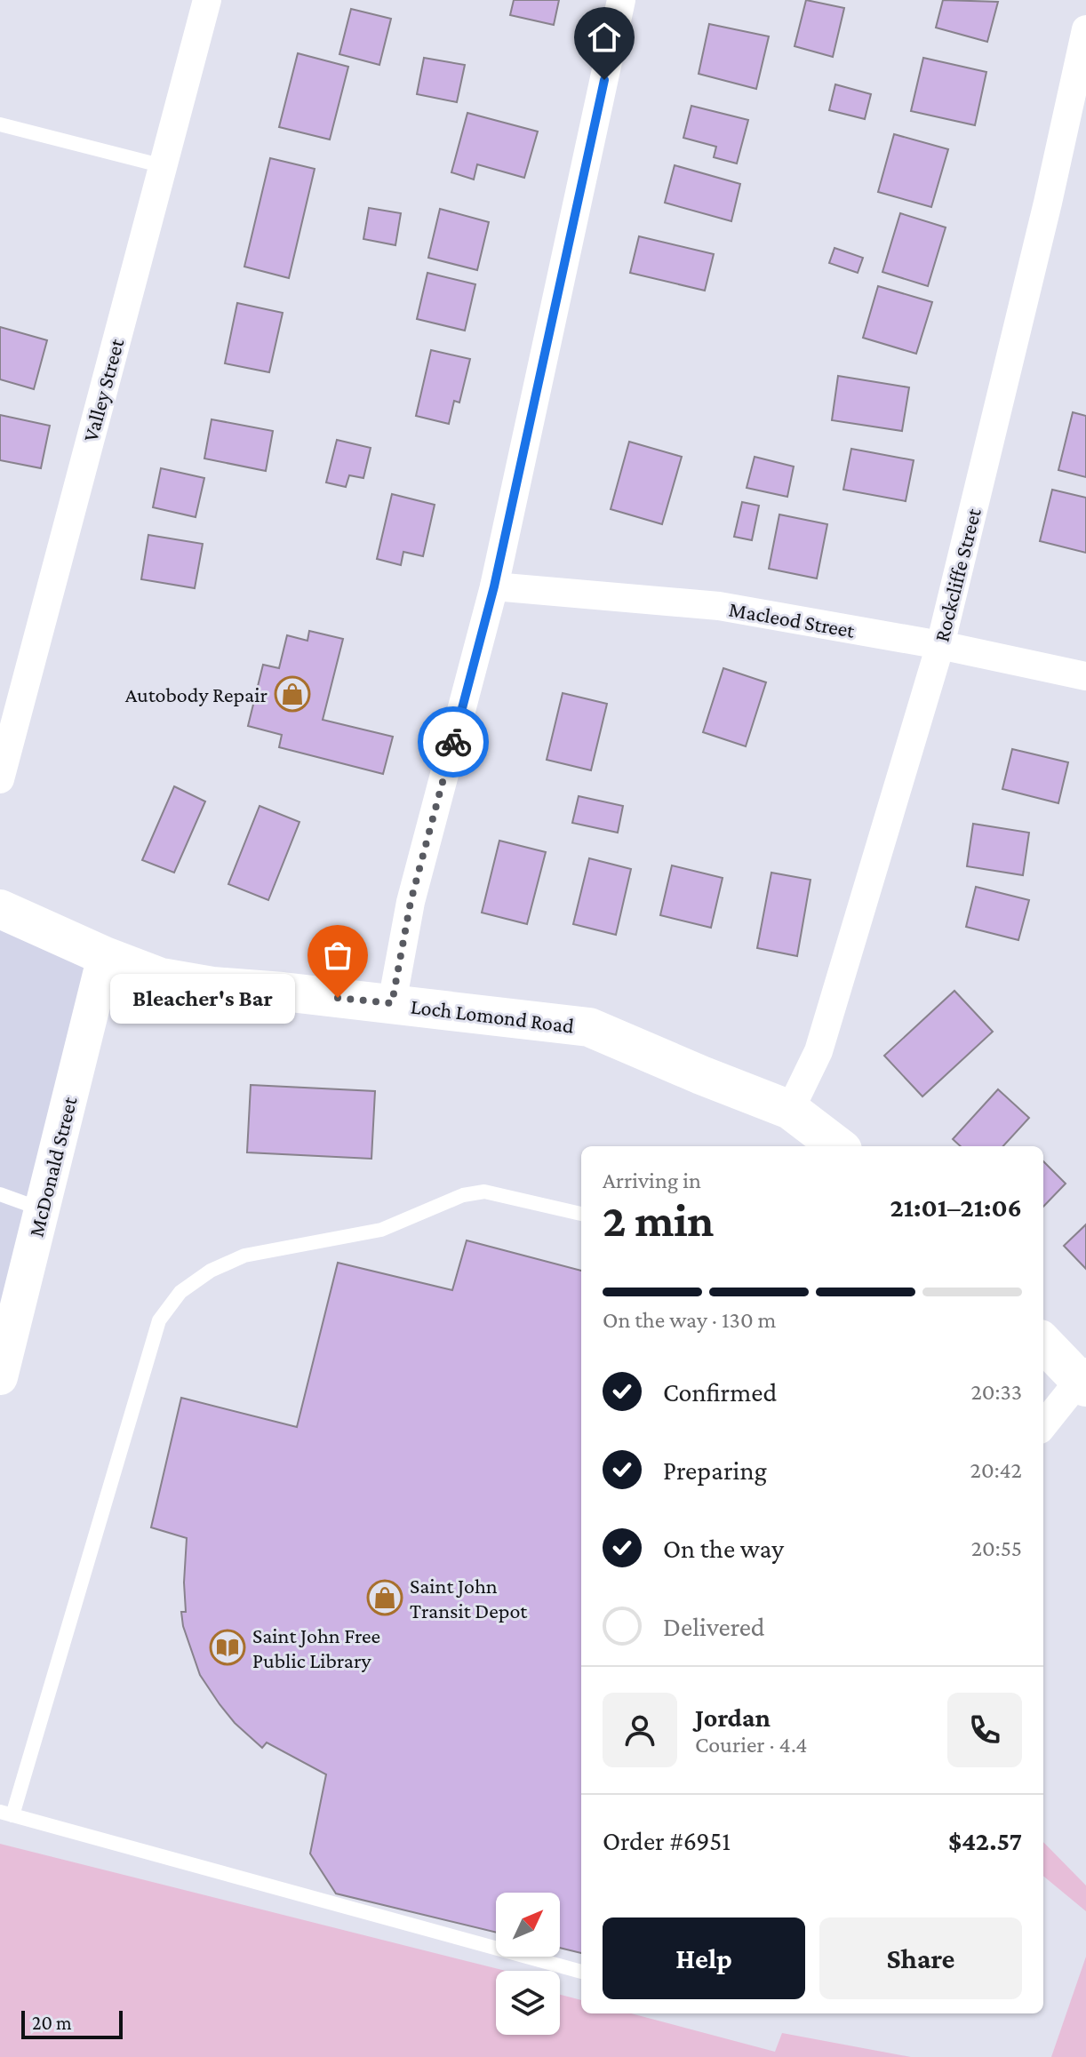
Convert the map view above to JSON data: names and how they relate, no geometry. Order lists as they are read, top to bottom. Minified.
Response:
{"streets":{"main road":["Loch Lomond Road"],"street":["Valley Street","Rockcliffe Street","Macleod Street","McDonald Street"]},"crossings":[["Rockcliffe Street","Macleod Street"],["Rockcliffe Street","Loch Lomond Road"],["Loch Lomond Road","McDonald Street"]],"places":{"shop":["Autobody Repair","Saint John Transit Depot"],"other":["Bleacher's Bar"],"library":["Saint John Free Public Library"]},"scale_bar":"20 m","north":"top right","page":{"bubble":"Bleacher's Bar","heading":["2 min","Arriving in","21:01–21:06"],"panel":["Jordan","Courier · 4.4","Order #6951","$42.57"],"bar":"On the way · 130 m","list":[["Confirmed","20:33"],["Preparing","20:42"],["On the way","20:55"],"Delivered"],"buttons":["Help","Share"],"scale":"20 m"}}
